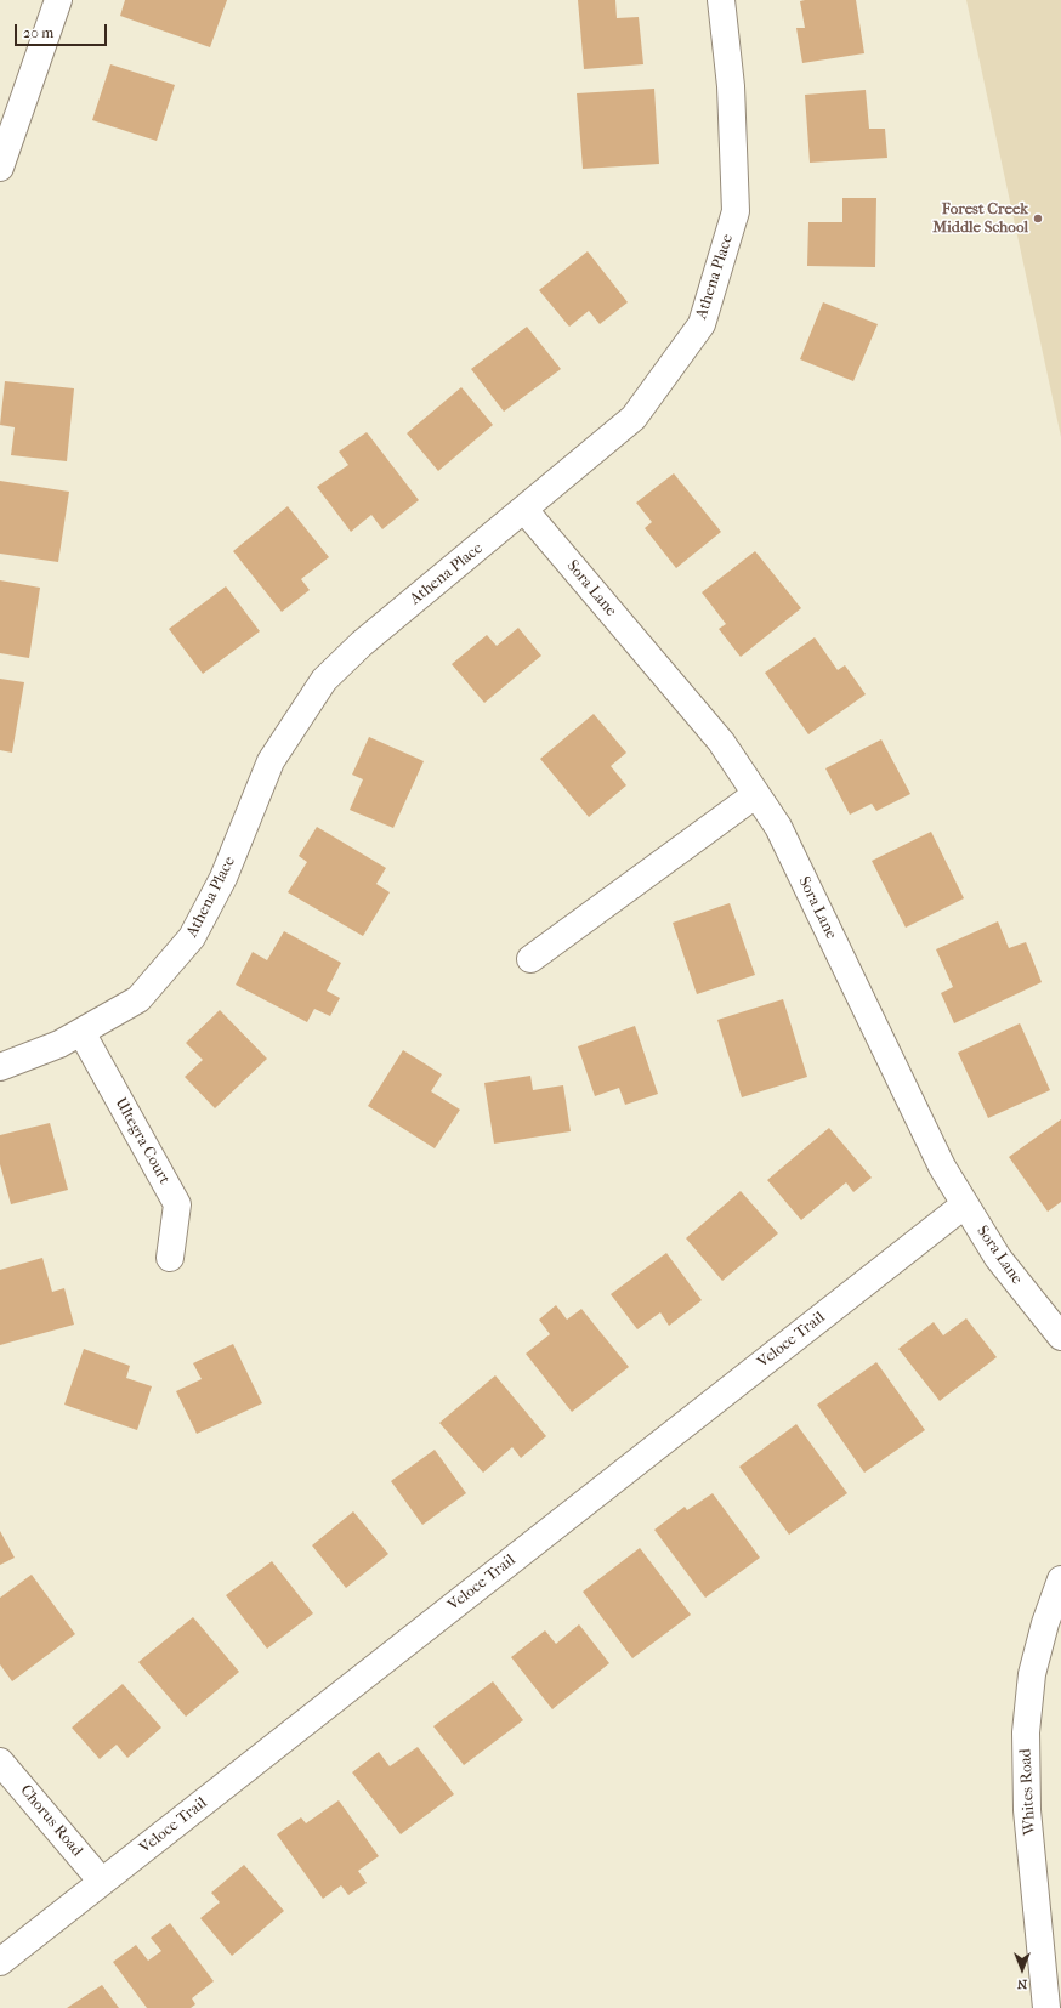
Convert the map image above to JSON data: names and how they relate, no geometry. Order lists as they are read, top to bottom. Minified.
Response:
{"streets":{"street":["Athena Place","Sora Lane","Ultegra Court","Veloce Trail","Whites Road","Chorus Road"]},"crossings":[["Athena Place","Sora Lane"],["Athena Place","Ultegra Court"],["Sora Lane","Veloce Trail"],["Veloce Trail","Chorus Road"]],"places":["Forest Creek Middle School"],"scale_bar":"20 m","north":"bottom"}
